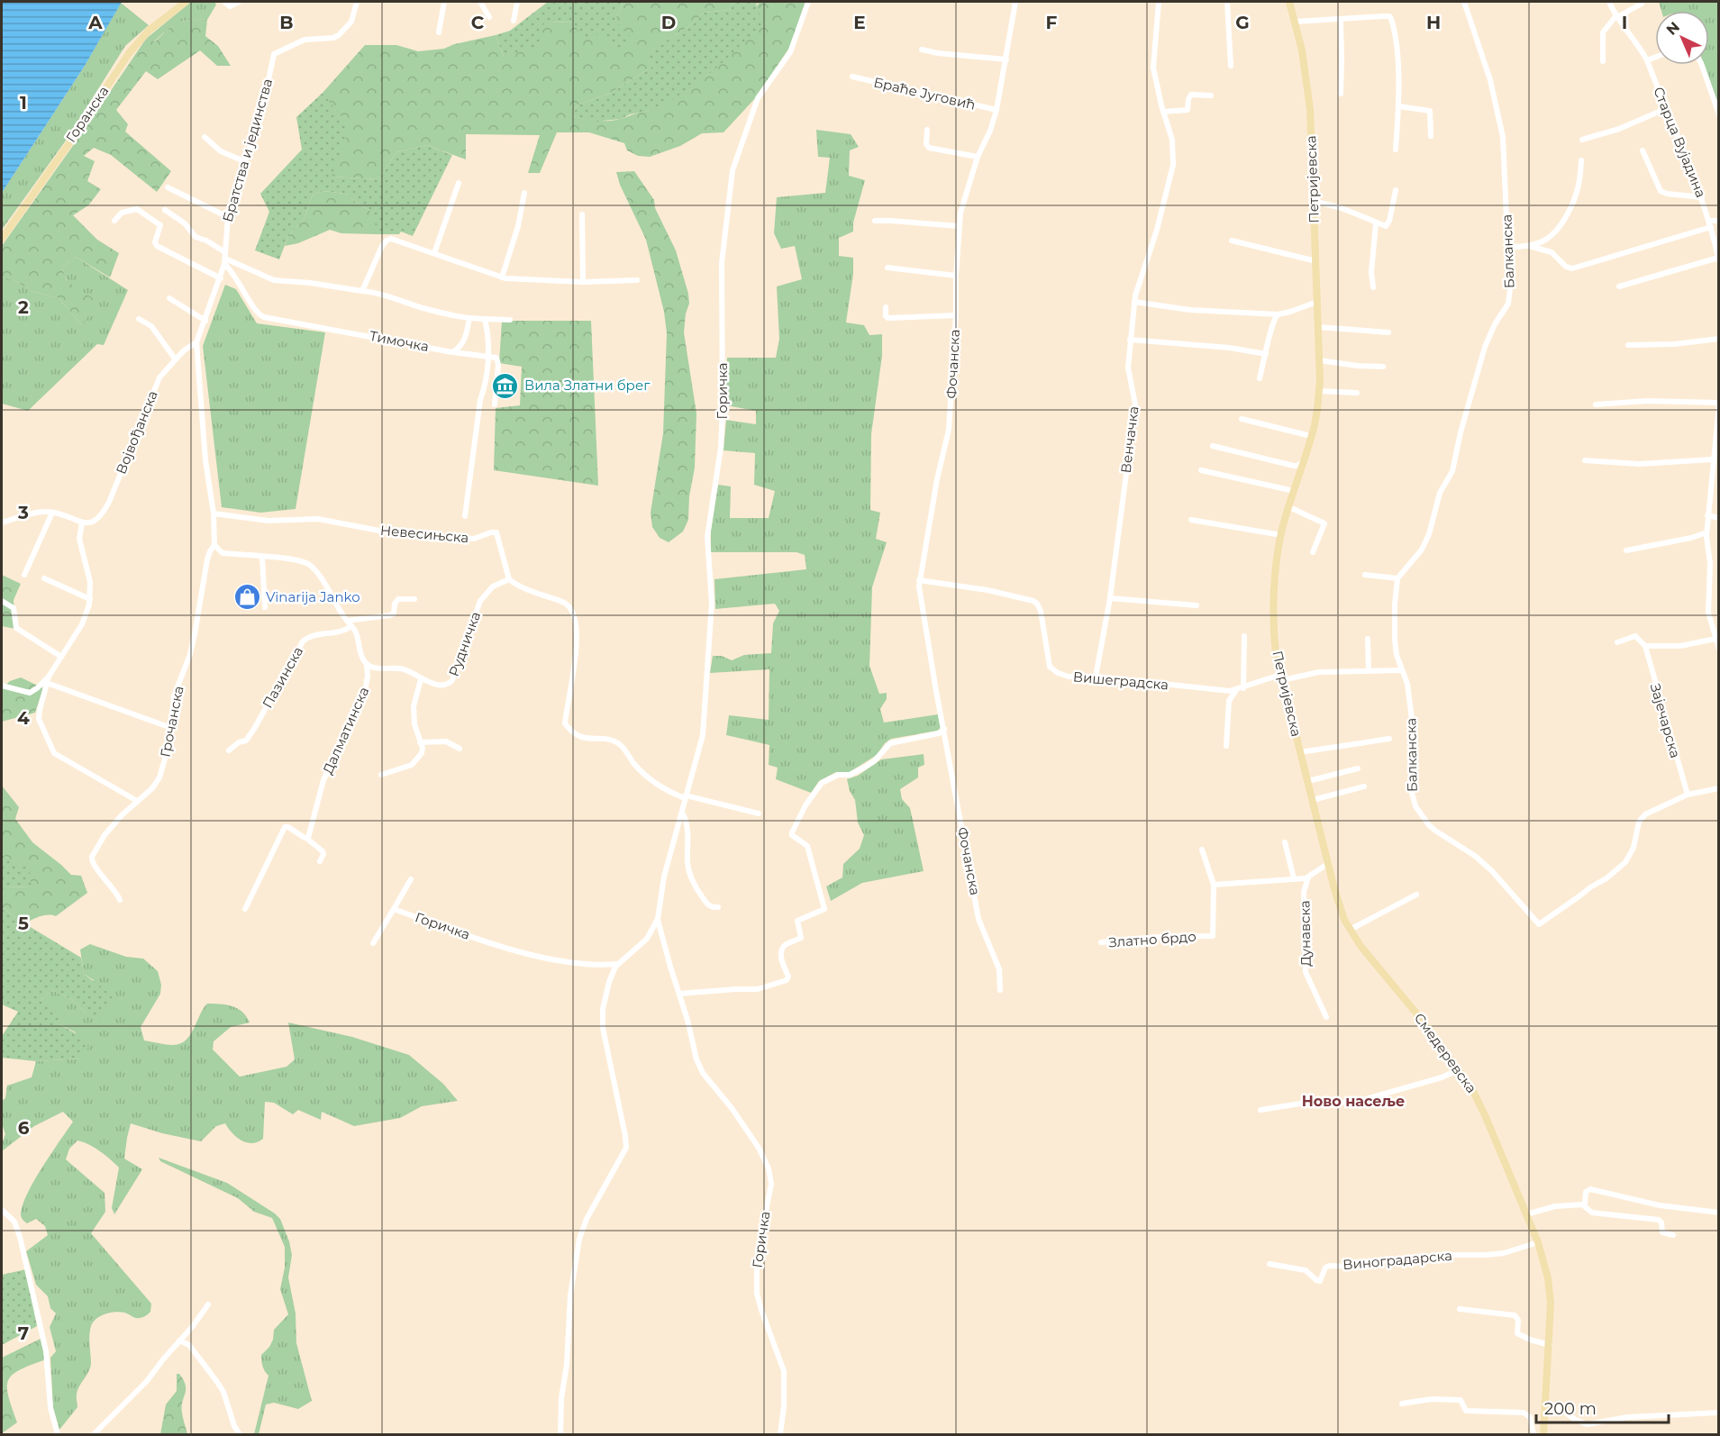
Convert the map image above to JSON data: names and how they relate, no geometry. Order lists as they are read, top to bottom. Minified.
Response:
{"streets":{"main road":["Горанска","Петријевска","Смедеревска"],"street":["Браће Југовић","Старца Вујадина","Братства и јединства","Балканска","Тимочка","Фочанска","Горичка","Војвођанска","Венчачка","Невесињска","Рудничка","Пазинска","Вишеградска","Зајечарска","Грочанска","Далматинска","Дунавска","Златно брдо","Виноградарска"]},"crossings":[["Браће Југовић","Фочанска"],["Братства и јединства","Тимочка"],["Братства и јединства","Војвођанска"],["Братства и јединства","Невесињска"],["Братства и јединства","Грочанска"],["Петријевска","Вишеградска"],["Петријевска","Смедеревска"],["Балканска","Вишеградска"],["Балканска","Зајечарска"],["Фочанска","Вишеградска"],["Венчачка","Вишеградска"],["Невесињска","Рудничка"],["Рудничка","Далматинска"],["Смедеревска","Виноградарска"]],"districts":["Ново насеље"],"places":{"museum":["Вила Златни брег"],"shop":["Vinarija Janko"]},"scale_bar":"200 m","north":"top left","grid":{"columns":["A","B","C","D","E","F","G","H","I"],"rows":["1","2","3","4","5","6","7"]}}
